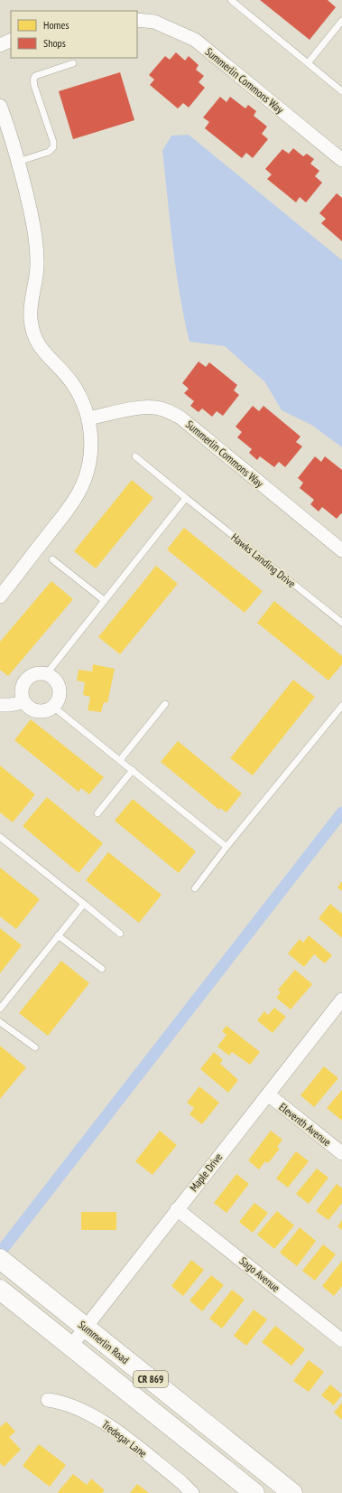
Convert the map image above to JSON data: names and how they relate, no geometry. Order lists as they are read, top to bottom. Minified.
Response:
{"streets":{"main road":["Summerlin Road","CR 869"],"street":["Summerlin Commons Way","Eleventh Avenue","Maple Drive","Sago Avenue","Tredegar Lane"],"lane":["Hawks Landing Drive"]},"crossings":[["Eleventh Avenue","Maple Drive"],["Maple Drive","Sago Avenue"],["Maple Drive","Summerlin Road"],["Maple Drive","CR 869"]],"legend":["Homes","Shops"]}
